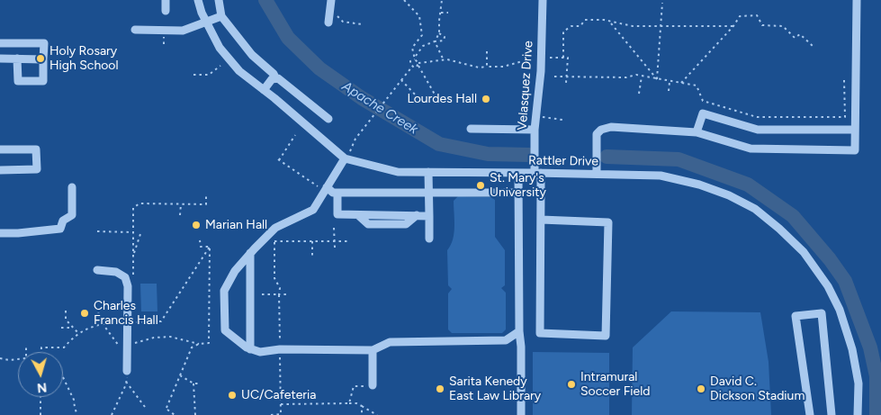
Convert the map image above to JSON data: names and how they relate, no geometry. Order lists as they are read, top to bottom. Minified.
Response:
{"streets":{"street":["Velasquez Drive","Rattler Drive"]},"crossings":[["Velasquez Drive","Rattler Drive"]],"water":["Apache Creek"],"places":["Holy Rosary High School","Lourdes Hall","St. Mary's University","Marian Hall","Charles Francis Hall","Intramural Soccer Field","Sarita Kenedy East Law Library","David C. Dickson Stadium","UC/Cafeteria"],"north":"bottom"}
